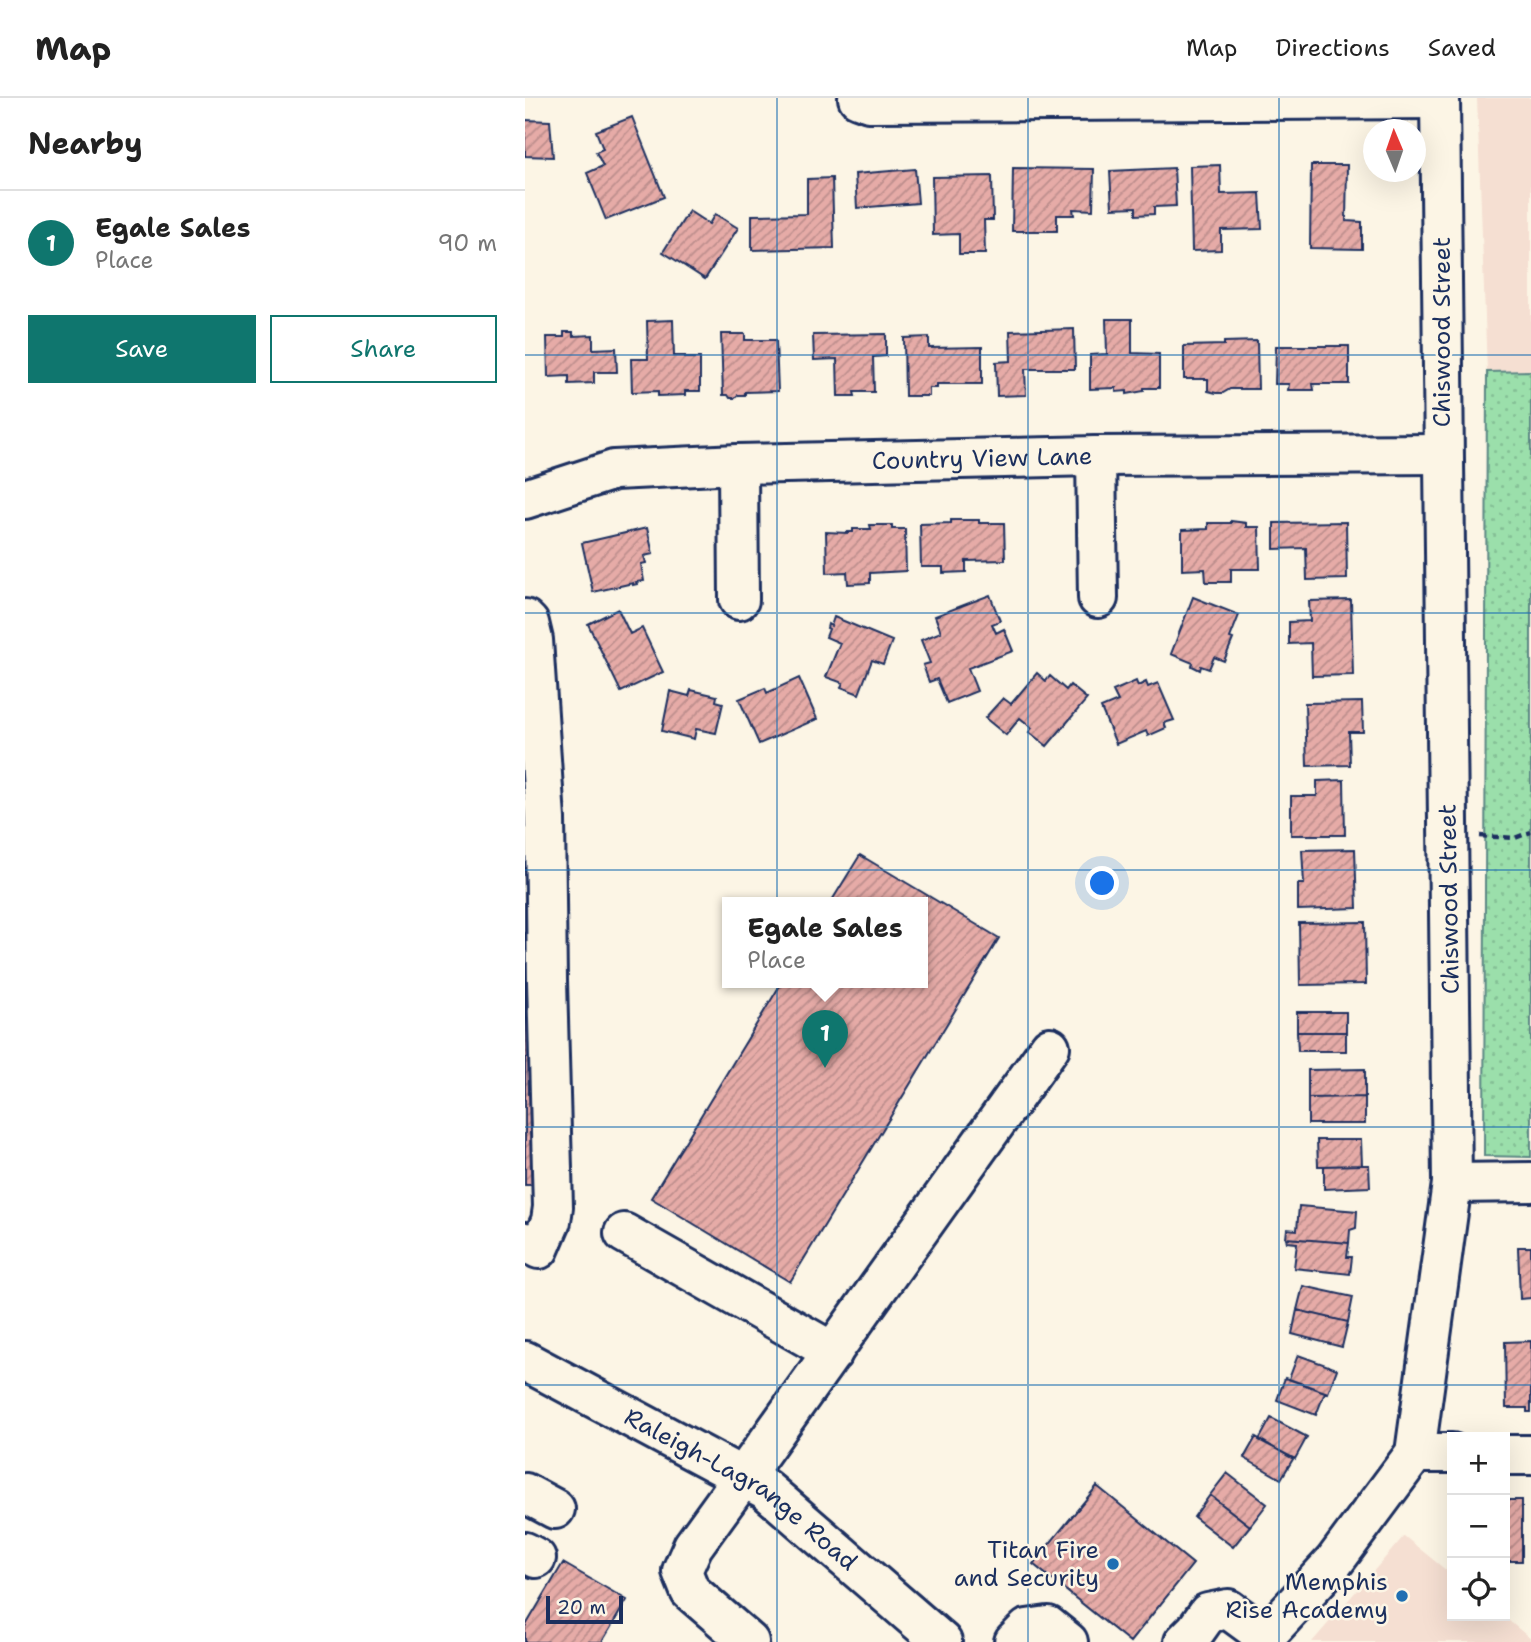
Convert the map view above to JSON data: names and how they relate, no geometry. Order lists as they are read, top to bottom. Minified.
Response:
{"streets":{"street":["Chiswood Street","Country View Lane","Raleigh-Lagrange Road"]},"crossings":[["Chiswood Street","Country View Lane"]],"places":["Titan Fire and Security","Memphis Rise Academy"],"scale_bar":"20 m","north":"top","page":{"header":"Map","nav":["Map","Directions","Saved"],"heading":"Nearby","list":[{"mark":"1","name":"Egale Sales","note":"Place","value":"90 m"}],"buttons":["Save","Share"],"popup":["Egale Sales","Place"],"pins":"1","map_buttons":["+","−"],"scale":"20 m"}}
